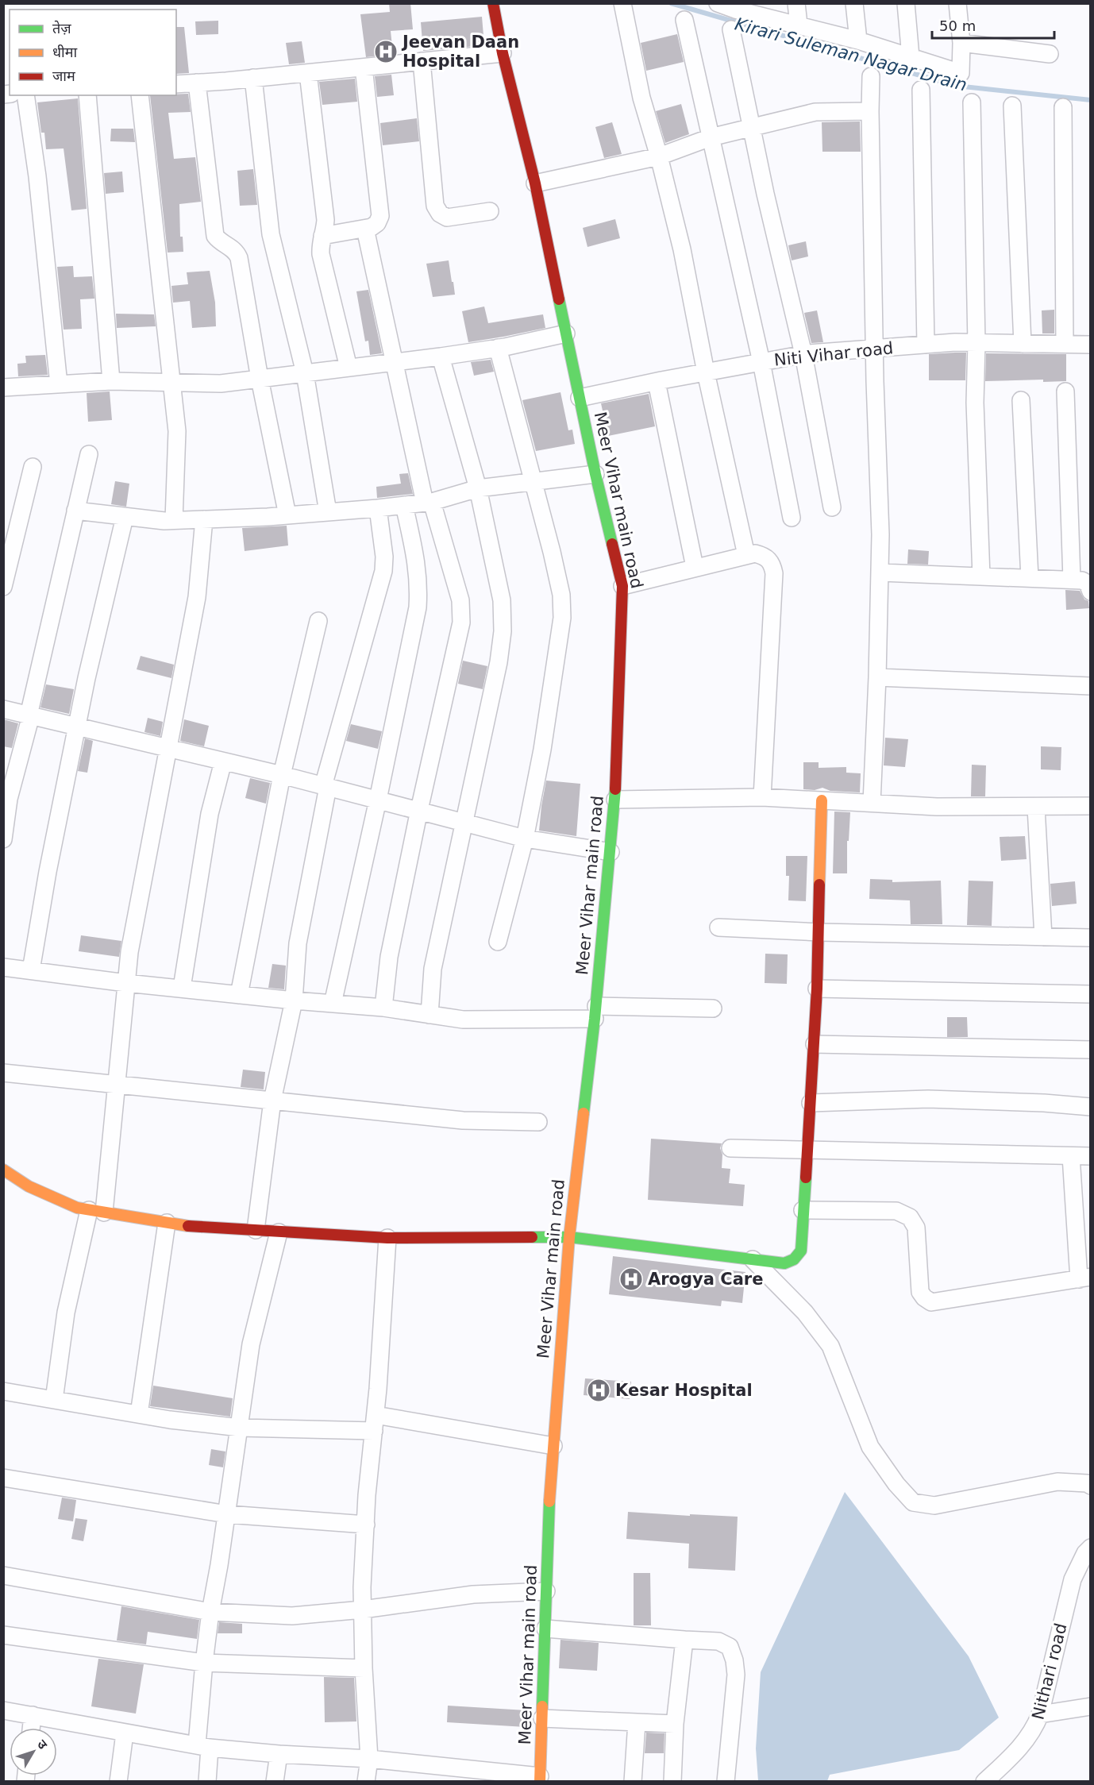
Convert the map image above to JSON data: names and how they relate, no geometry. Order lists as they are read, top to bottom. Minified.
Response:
{"streets":{"street":["Niti Vihar road","Meer Vihar main road","Nithari road"]},"crossings":[["Niti Vihar road","Meer Vihar main road"]],"water":["Kirari Suleman Nagar Drain"],"places":{"hospital":["Jeevan Daan Hospital","Arogya Care","Kesar Hospital"]},"legend":["तेज़","धीमा","जाम"],"scale_bar":"50 m","north":"top right"}
